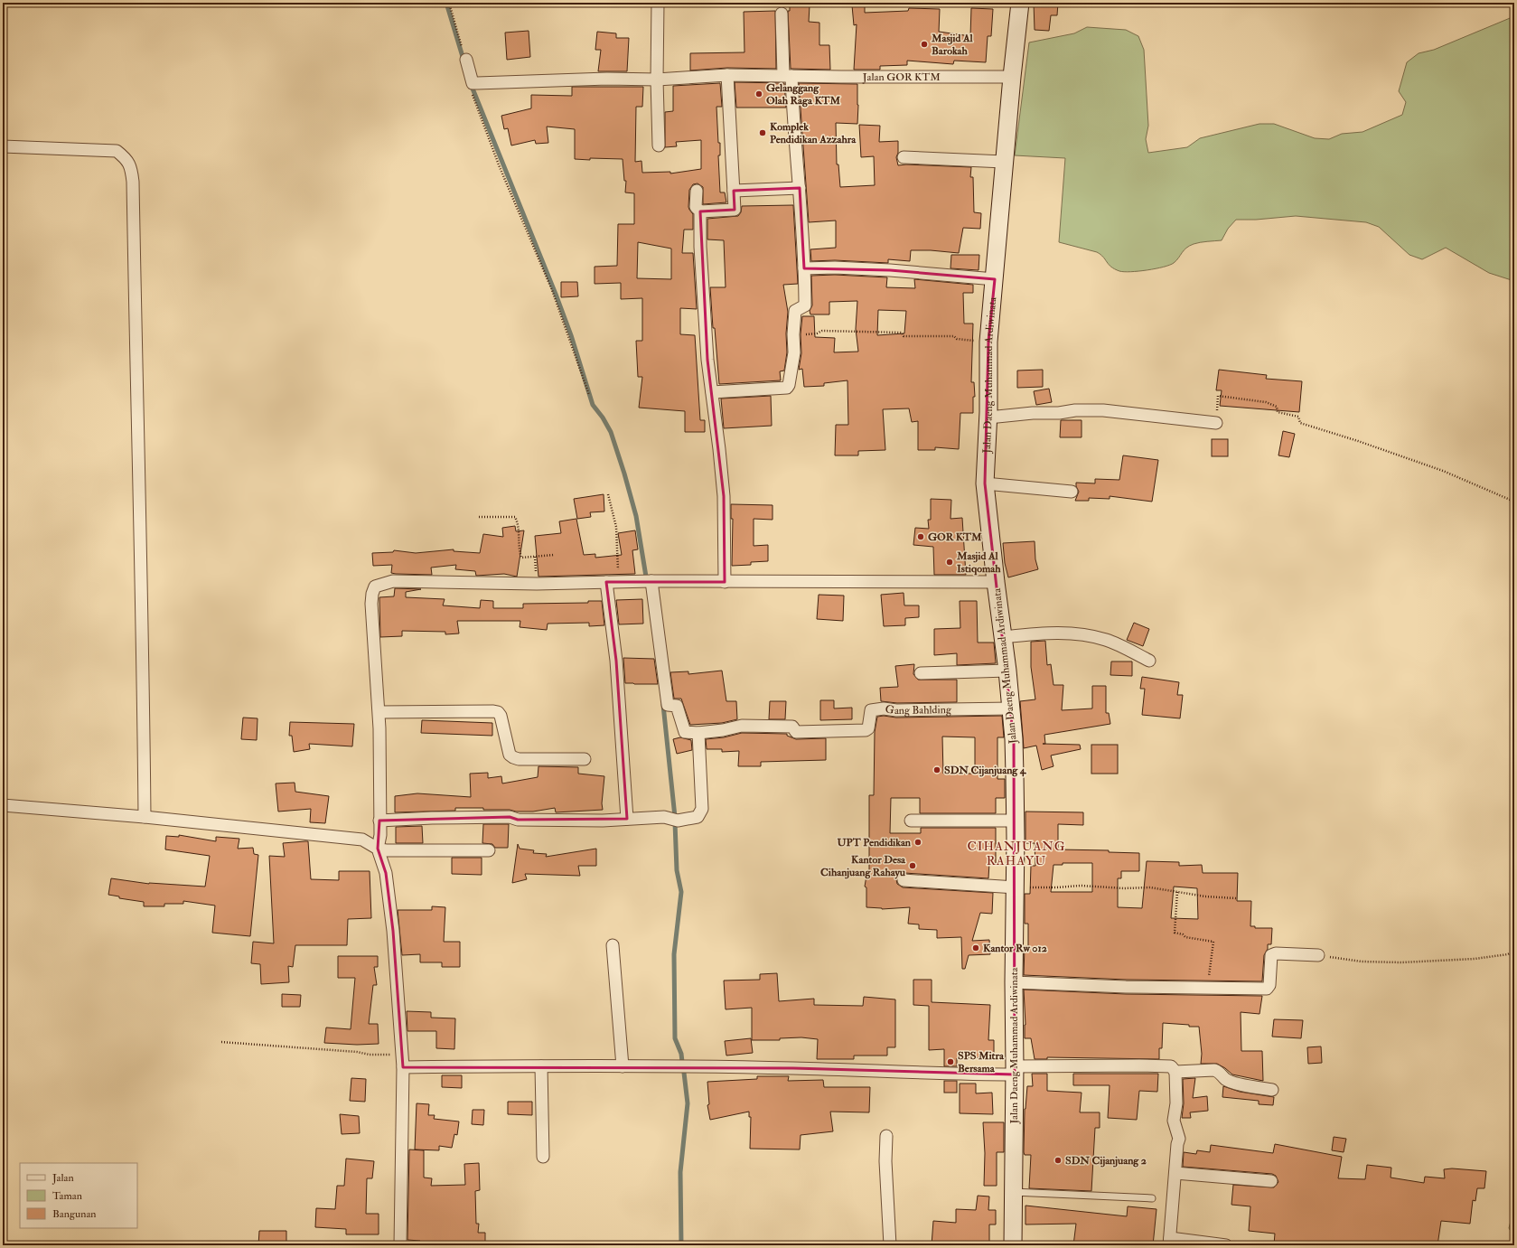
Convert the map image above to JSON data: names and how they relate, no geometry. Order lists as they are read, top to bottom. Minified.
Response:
{"streets":{"main road":["Jalan Daeng Muhammad Ardiwinata"],"street":["Jalan GOR KTM","Gang Bahlding"]},"crossings":[["Jalan GOR KTM","Jalan Daeng Muhammad Ardiwinata"],["Jalan Daeng Muhammad Ardiwinata","Gang Bahlding"]],"districts":["CIHANJUANG RAHAYU"],"places":["Masjid Al Barokah","Gelanggang Olah Raga KTM","Komplek Pendidikan Azzahra","GOR KTM","Masjid Al Istiqomah","SDN Cijanjuang 4","UPT Pendidikan","Kantor Desa Cihanjuang Rahayu","Kantor Rw 012","SPS Mitra Bersama","SDN Cijanjuang 2"],"legend":["Jalan","Taman","Bangunan"]}
